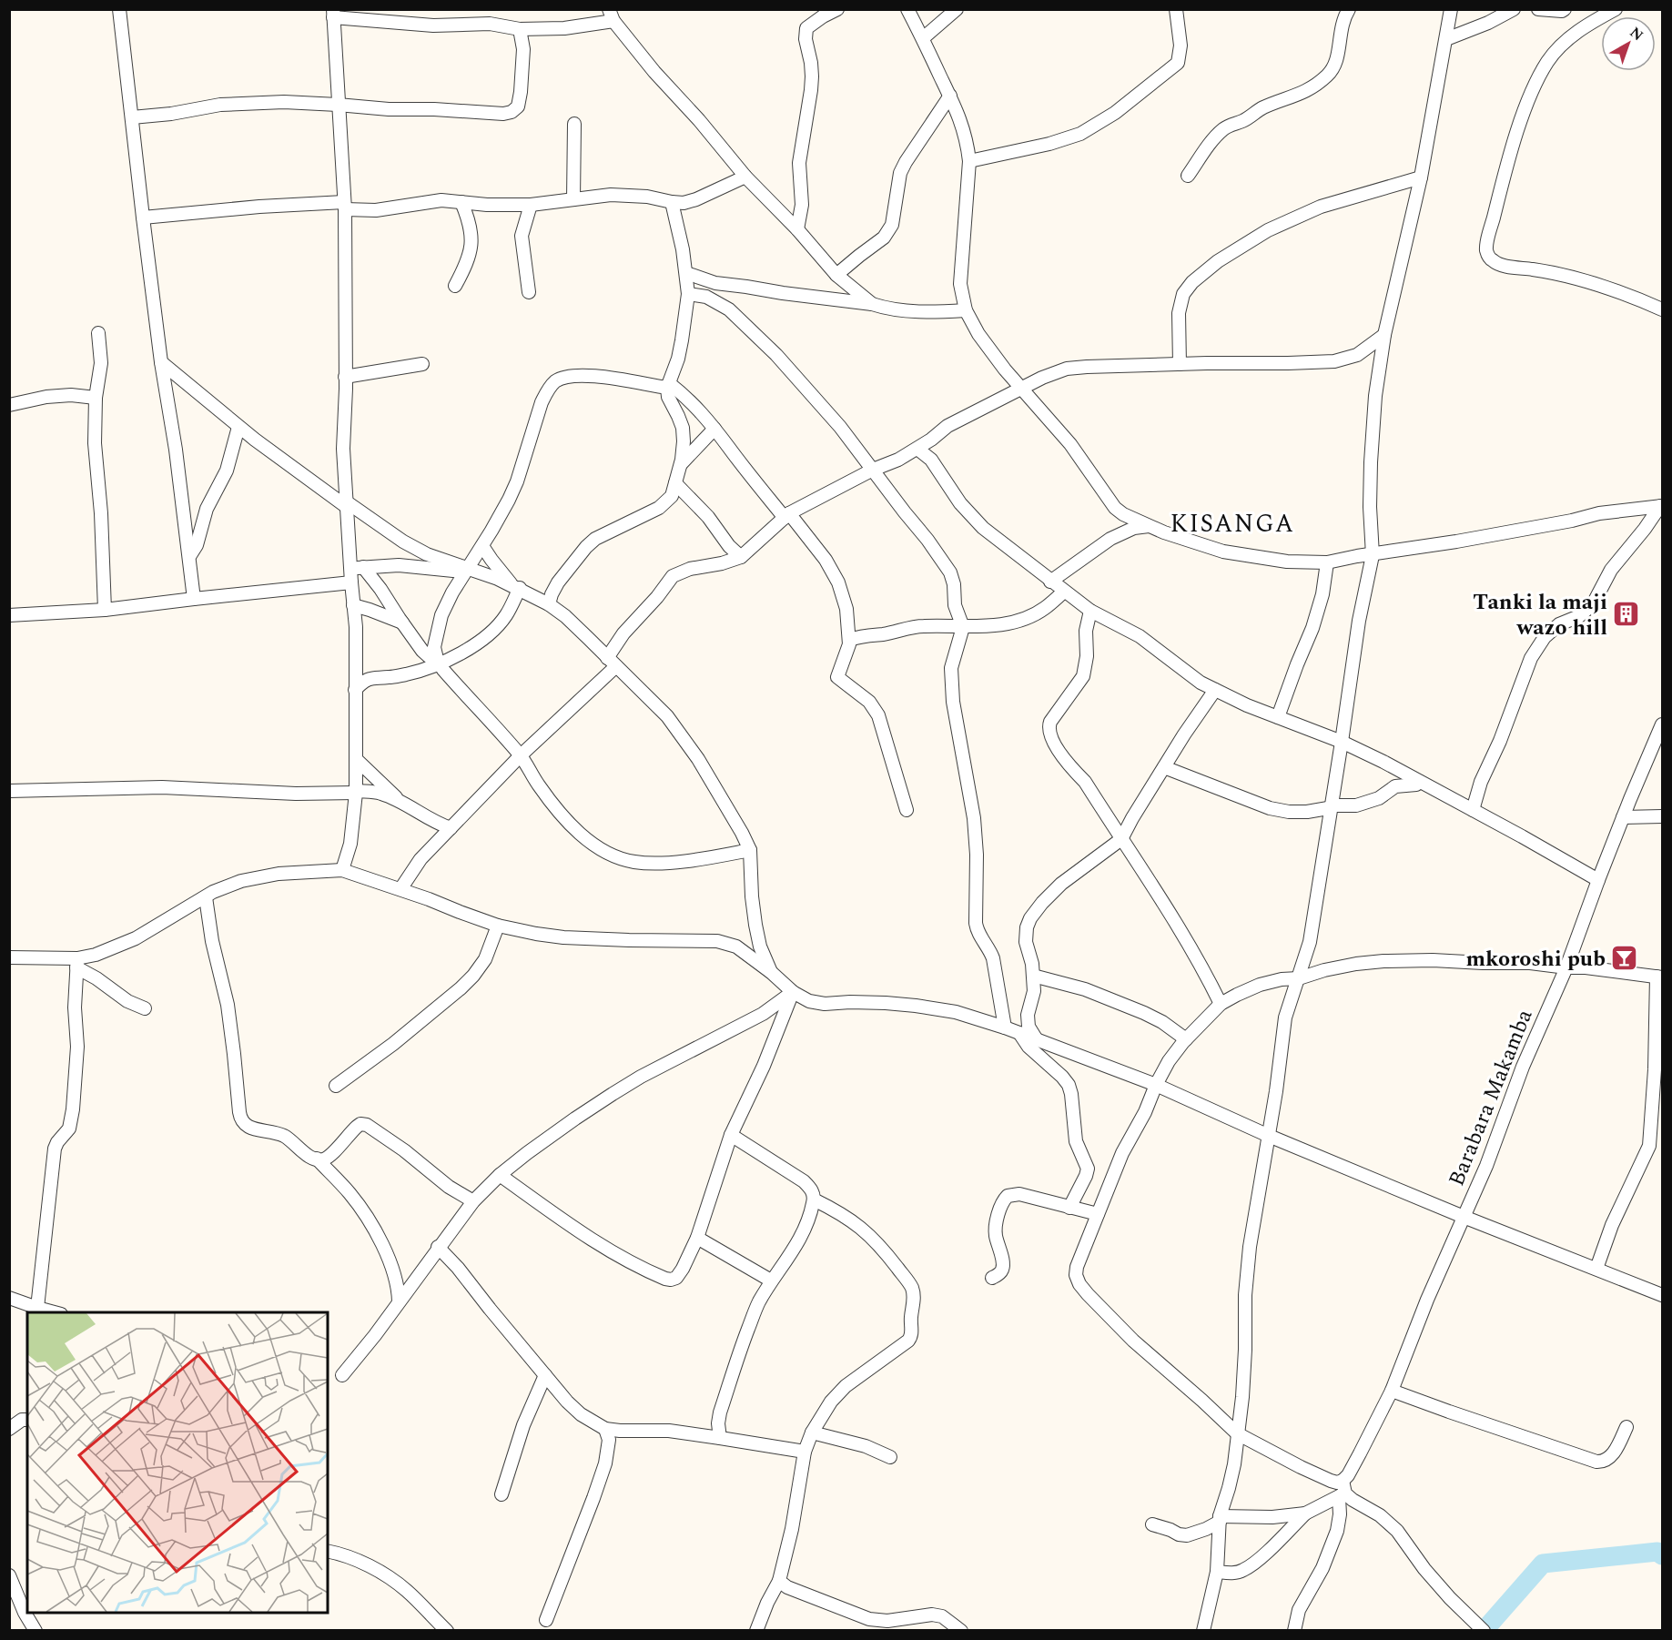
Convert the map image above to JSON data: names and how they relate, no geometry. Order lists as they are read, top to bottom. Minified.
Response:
{"streets":{"street":["Barabara Makamba"]},"districts":["KISANGA"],"places":{"building":["Tanki la maji wazo hill"],"bar":["mkoroshi pub"]},"north":"top right"}
